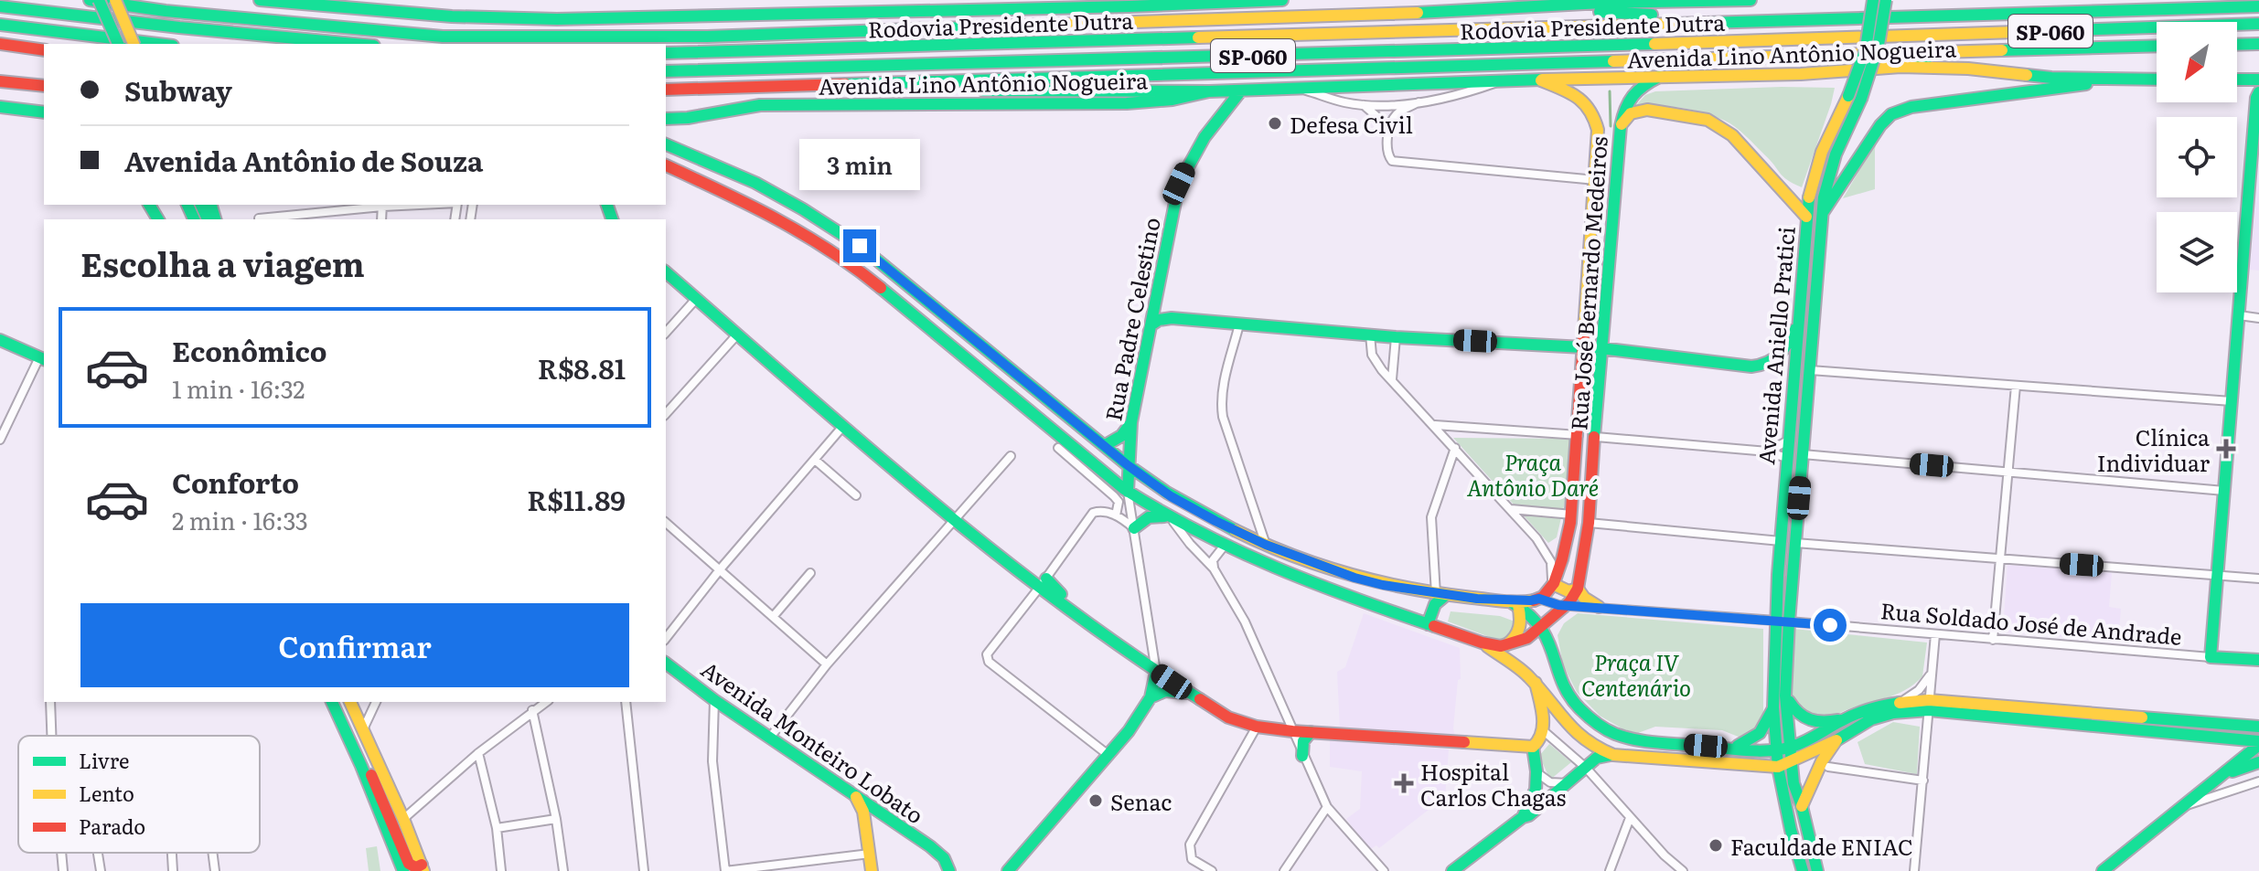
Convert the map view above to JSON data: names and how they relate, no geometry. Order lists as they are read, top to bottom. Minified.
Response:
{"streets":{"main road":["Rodovia Presidente Dutra","SP-060","Avenida Lino Antônio Nogueira","Rua José Bernardo Medeiros","Rua Padre Celestino","Avenida Aniello Pratici","Rua Soldado José de Andrade","Avenida Monteiro Lobato"]},"crossings":[["Rodovia Presidente Dutra","SP-060"],["Avenida Lino Antônio Nogueira","Rua José Bernardo Medeiros"],["Avenida Lino Antônio Nogueira","Rua Padre Celestino"],["Rua José Bernardo Medeiros","Rua Soldado José de Andrade"],["Avenida Aniello Pratici","Rua Soldado José de Andrade"]],"parks":["Praça Antônio Daré","Praça IV Centenário"],"places":{"other":["Defesa Civil","Senac","Faculdade ENIAC"],"health":["Clínica Individuar","Hospital Carlos Chagas"]},"legend":["Livre","Lento","Parado"],"north":"bottom left","page":{"banner":["Subway","Avenida Antônio de Souza"],"bubble":"3 min","heading":"Escolha a viagem","list":[{"name":"Econômico","note":"1 min · 16:32","value":"R$8.81"},{"name":"Conforto","note":"2 min · 16:33","value":"R$11.89"}],"buttons":"Confirmar"}}
